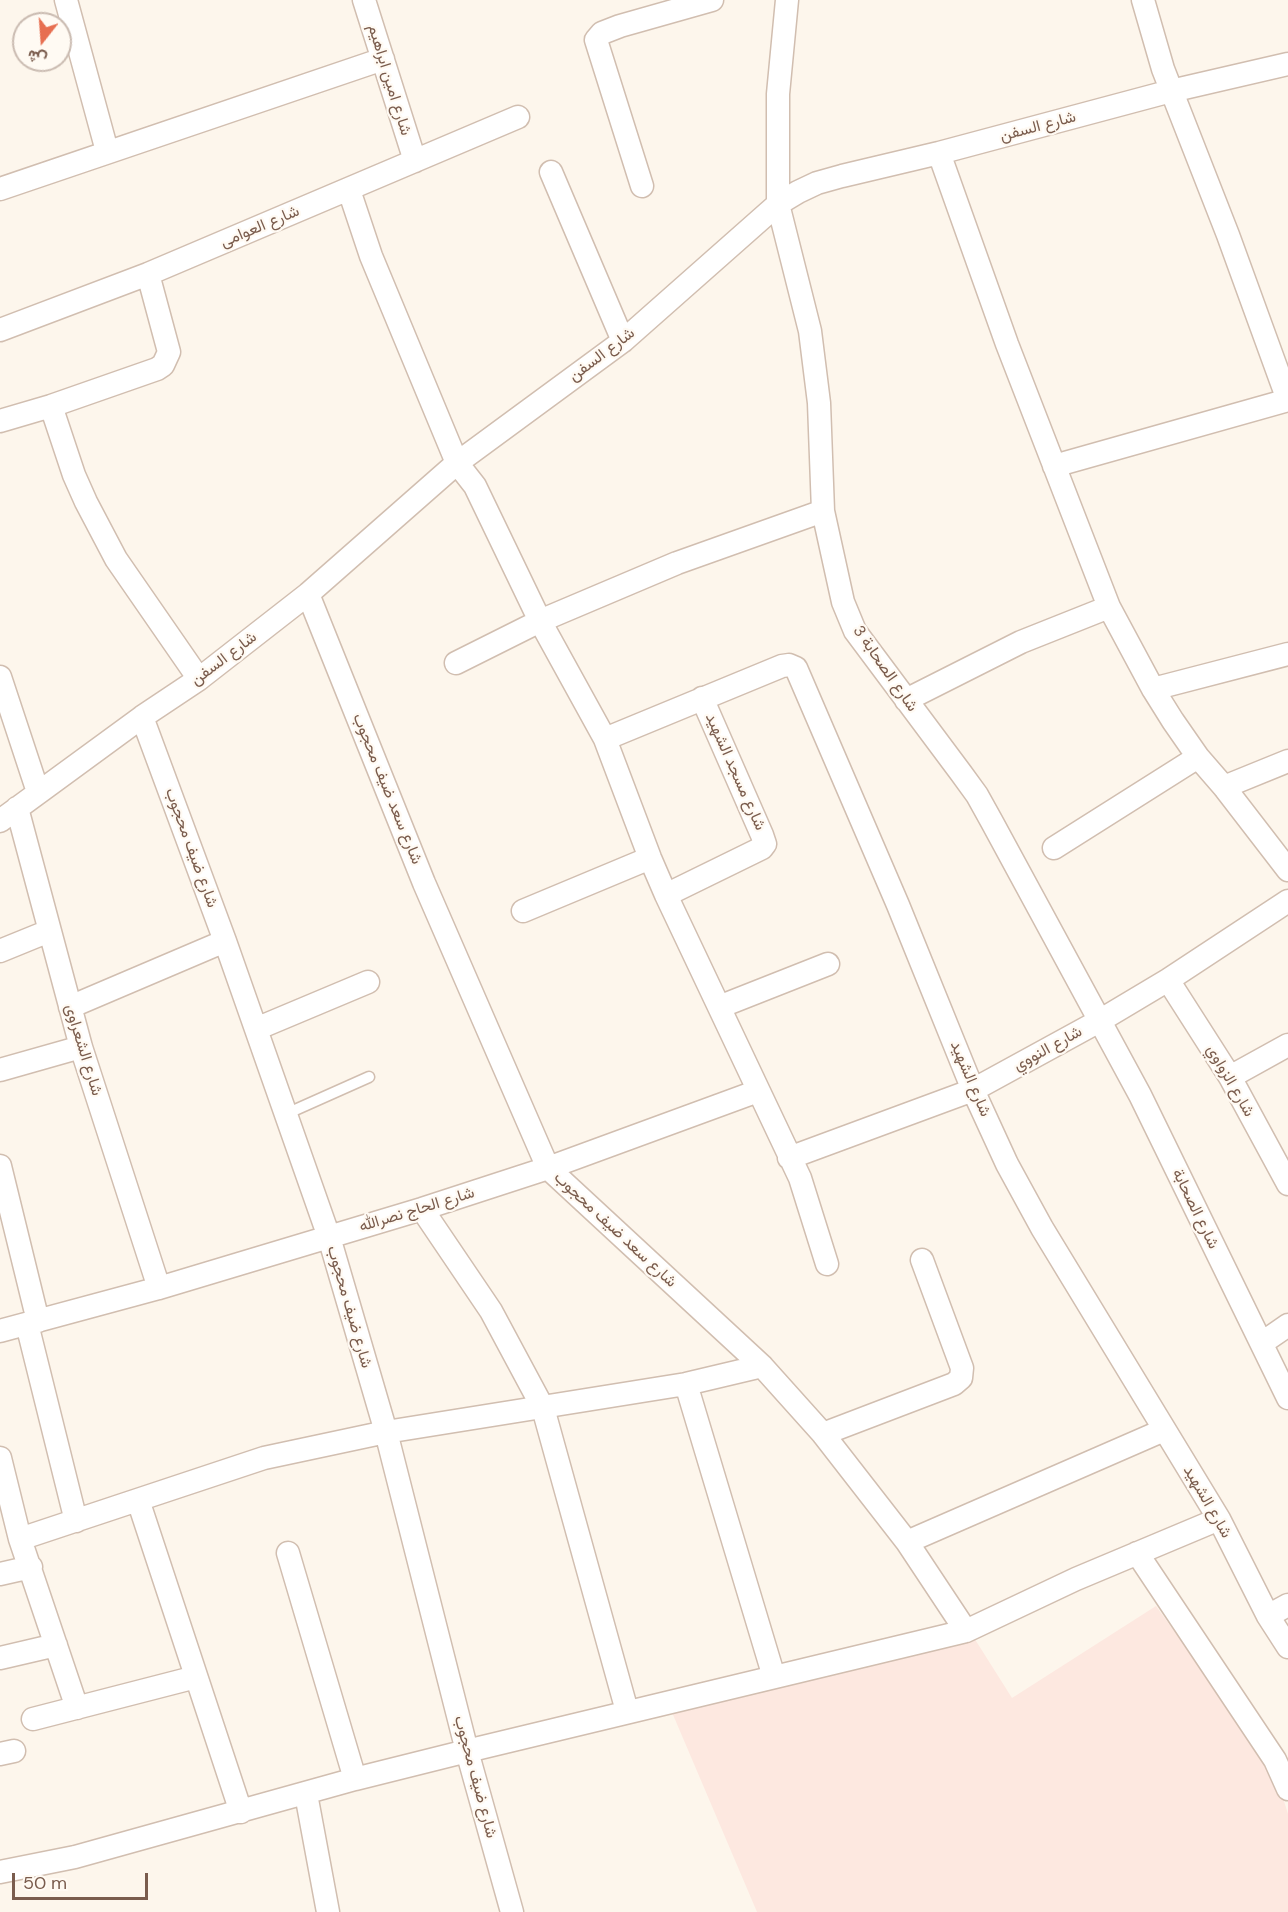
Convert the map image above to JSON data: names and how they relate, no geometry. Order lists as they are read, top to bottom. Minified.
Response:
{"streets":{"street":["شارع امين ابراهيم","شارع السفن","شارع العوامى","شارع الصحابة 3","شارع مسجد الشهيد","شارع سعد ضيف محجوب","شارع ضيف محجوب","شارع النووي","شارع الشعراوى","شارع الشهيد","شارع الزواوي","شارع الصحابة","شارع الحاج نصرالله"]},"crossings":[["شارع امين ابراهيم","شارع العوامى"],["شارع السفن","شارع الصحابة 3"],["شارع السفن","شارع سعد ضيف محجوب"],["شارع السفن","شارع ضيف محجوب"],["شارع السفن","شارع الشعراوى"],["شارع الصحابة 3","شارع النووي"],["شارع الصحابة 3","شارع الصحابة"],["شارع مسجد الشهيد","شارع الشهيد"],["شارع سعد ضيف محجوب","شارع الحاج نصرالله"],["شارع ضيف محجوب","شارع الحاج نصرالله"],["شارع النووي","شارع الشهيد"],["شارع النووي","شارع الزواوي"],["شارع النووي","شارع الصحابة"],["شارع الشعراوى","شارع الحاج نصرالله"]],"scale_bar":"50 m","north":"bottom"}
